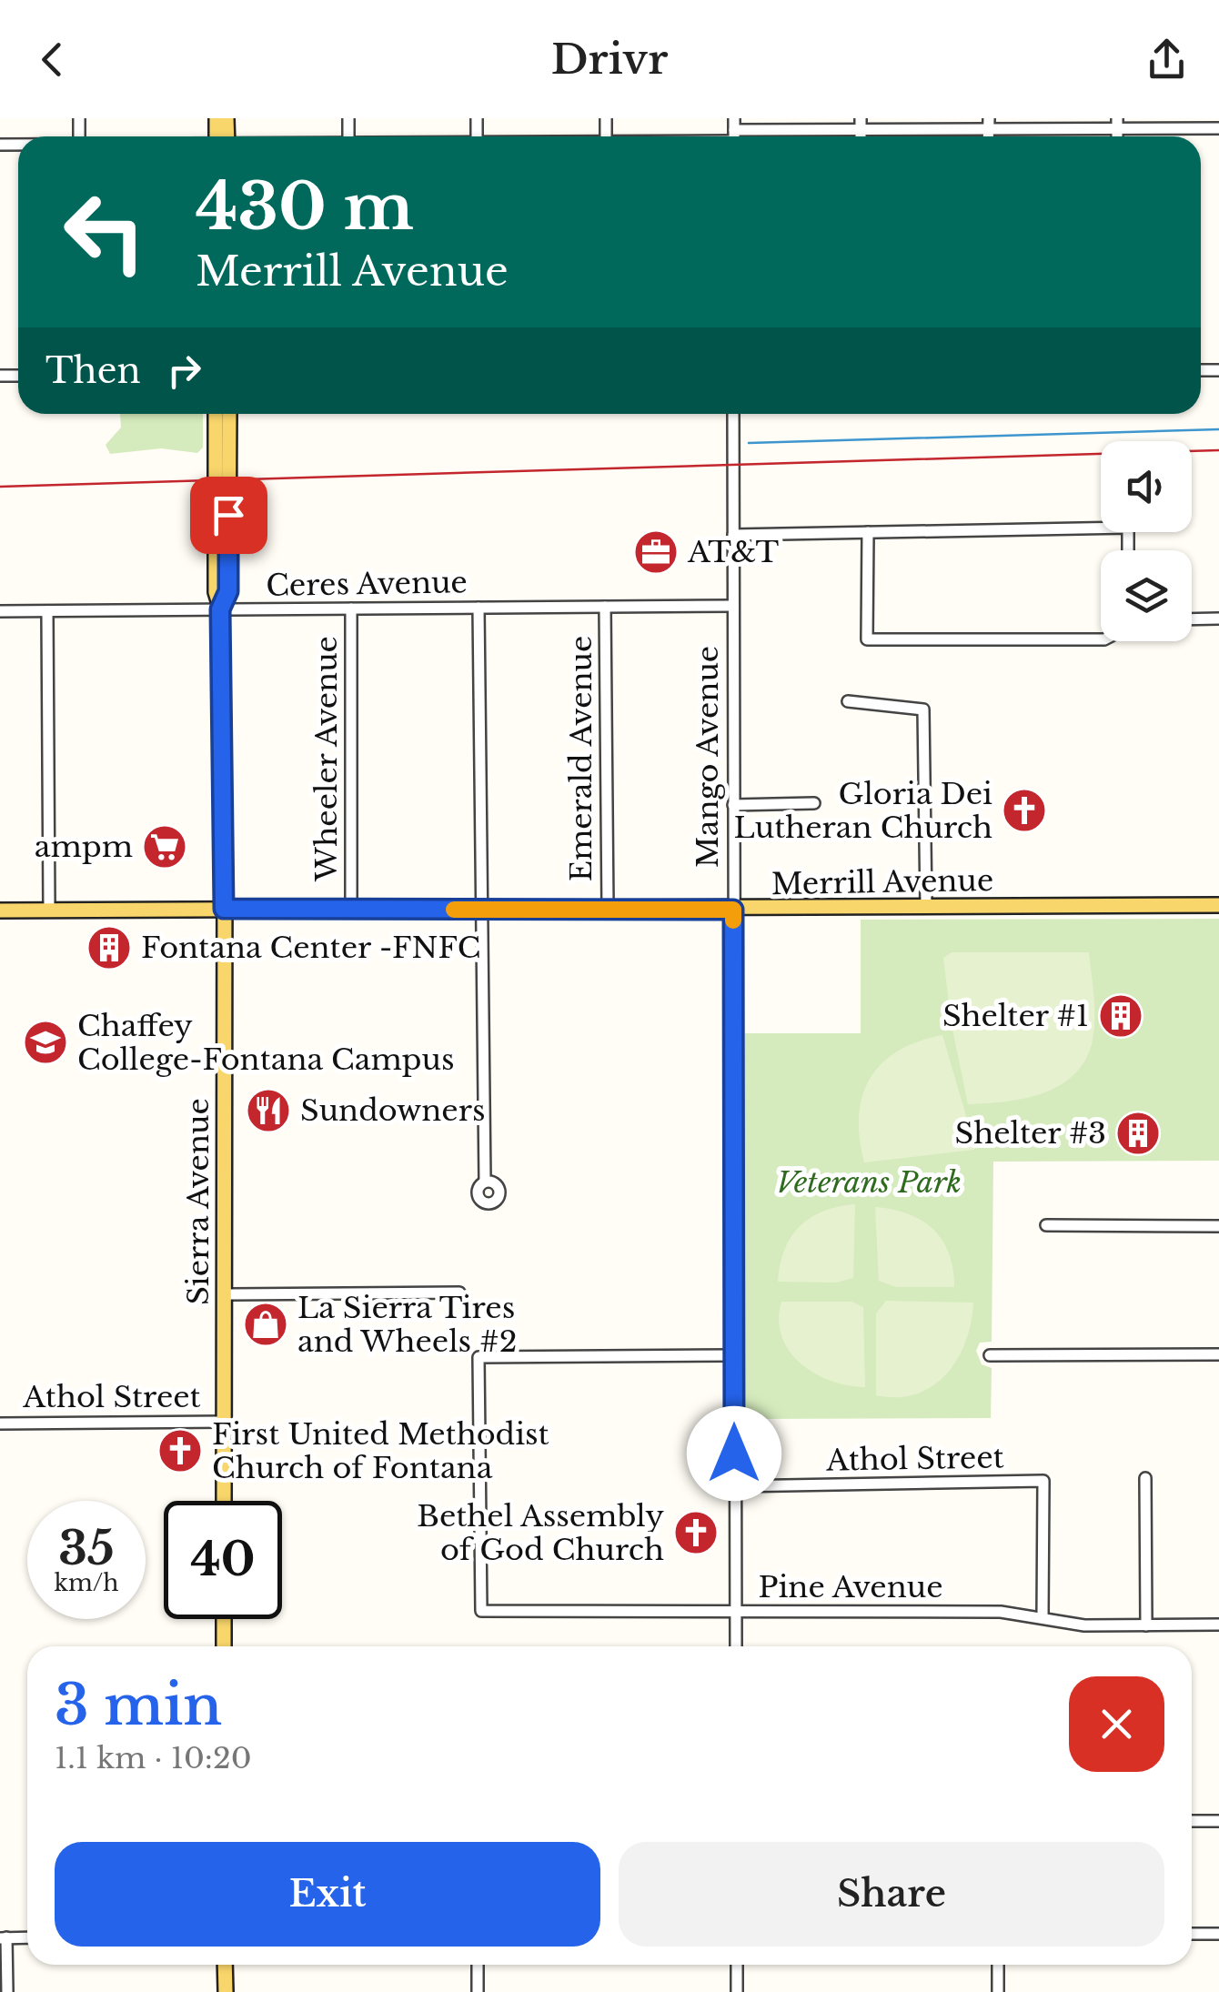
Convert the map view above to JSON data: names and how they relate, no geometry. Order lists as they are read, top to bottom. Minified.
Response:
{"streets":{"main road":["Merrill Avenue","Sierra Avenue"],"street":["Ceres Avenue","Mango Avenue","Wheeler Avenue","Emerald Avenue","Athol Street","Pine Avenue"]},"crossings":[["Ceres Avenue","Mango Avenue"],["Ceres Avenue","Wheeler Avenue"],["Ceres Avenue","Emerald Avenue"],["Ceres Avenue","Sierra Avenue"],["Mango Avenue","Merrill Avenue"],["Mango Avenue","Athol Street"],["Mango Avenue","Pine Avenue"],["Wheeler Avenue","Merrill Avenue"],["Emerald Avenue","Merrill Avenue"],["Merrill Avenue","Sierra Avenue"],["Sierra Avenue","Athol Street"],["Athol Street","Pine Avenue"]],"parks":["Veterans Park"],"places":{"office":["AT&T"],"church":["Gloria Dei Lutheran Church","First United Methodist Church of Fontana","Bethel Assembly of God Church"],"supermarket":["ampm"],"building":["Fontana Center -FNFC","Shelter #1","Shelter #3"],"school or university":["Chaffey College-Fontana Campus"],"restaurant":["Sundowners"],"shop":["La Sierra Tires and Wheels #2"]},"page":{"header":"Drivr","turn":["430 m","Merrill Avenue"],"then":"Then","speed":"35 km/h","limit":"40","heading":["3 min","1.1 km · 10:20"],"buttons":["Exit","Share"]}}
